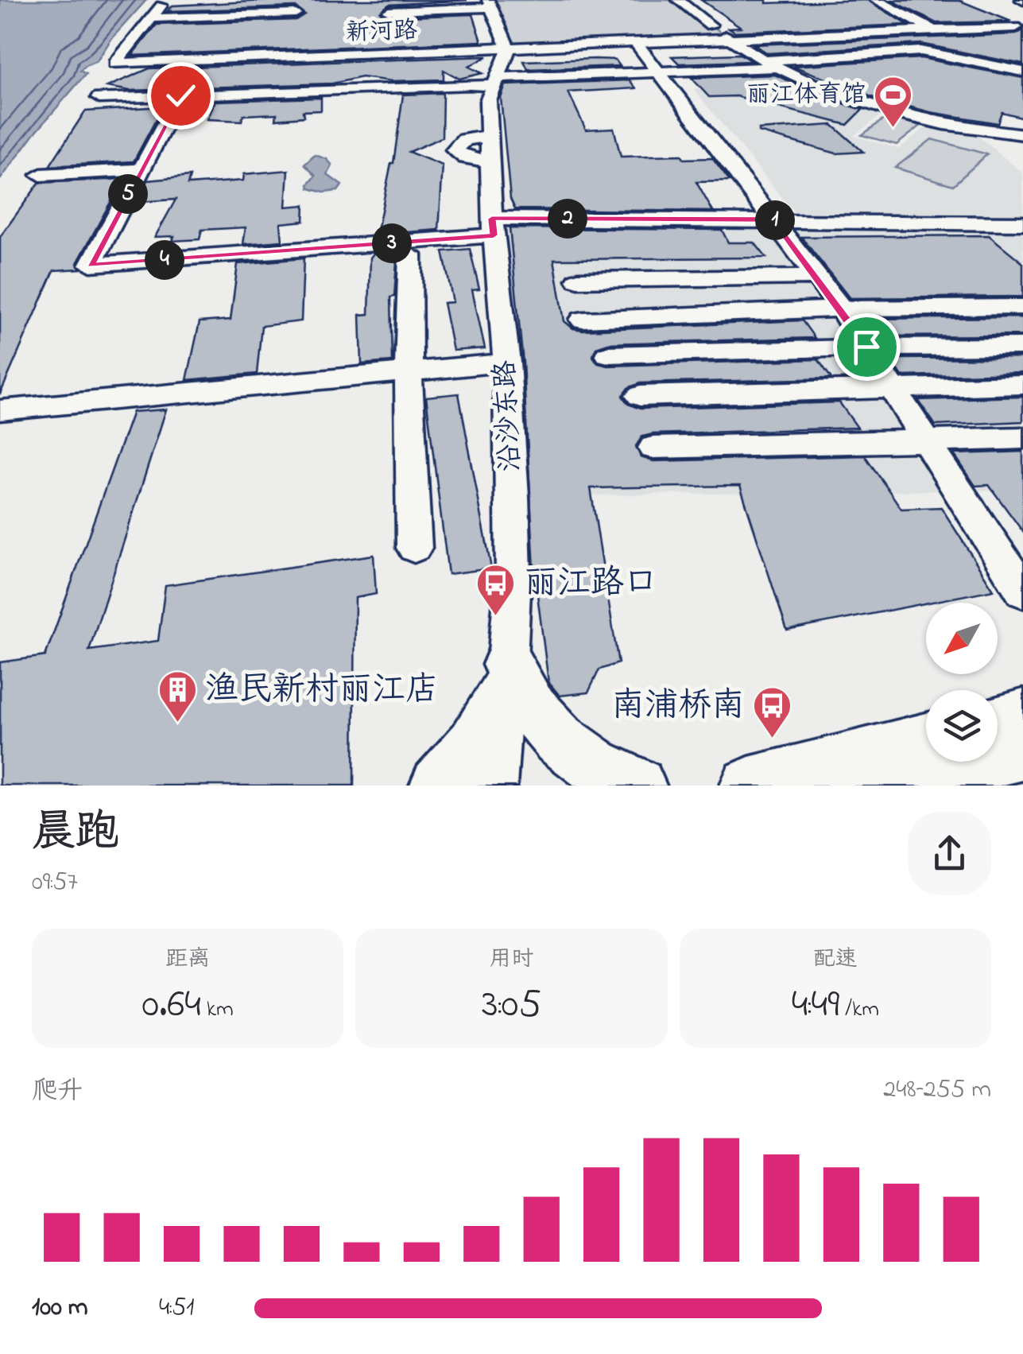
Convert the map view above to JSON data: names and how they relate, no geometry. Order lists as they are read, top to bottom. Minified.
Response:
{"streets":{"street":["新河路","沿沙东路"]},"crossings":[["新河路","沿沙东路"]],"places":{"sports":["丽江体育馆"],"bus stop":["丽江路口","南浦桥南"],"building":["渔民新村丽江店"]},"north":"bottom left","page":{"pins":["5","2","1","3","4"],"heading":["晨跑","09:57"],"stats":[["距离","0.64 km"],["用时","3:05"],["配速","4:49 /km"]],"chart":["爬升","248–255 m"],"list":[{"name":"100 m","note":"4:51"}]}}
